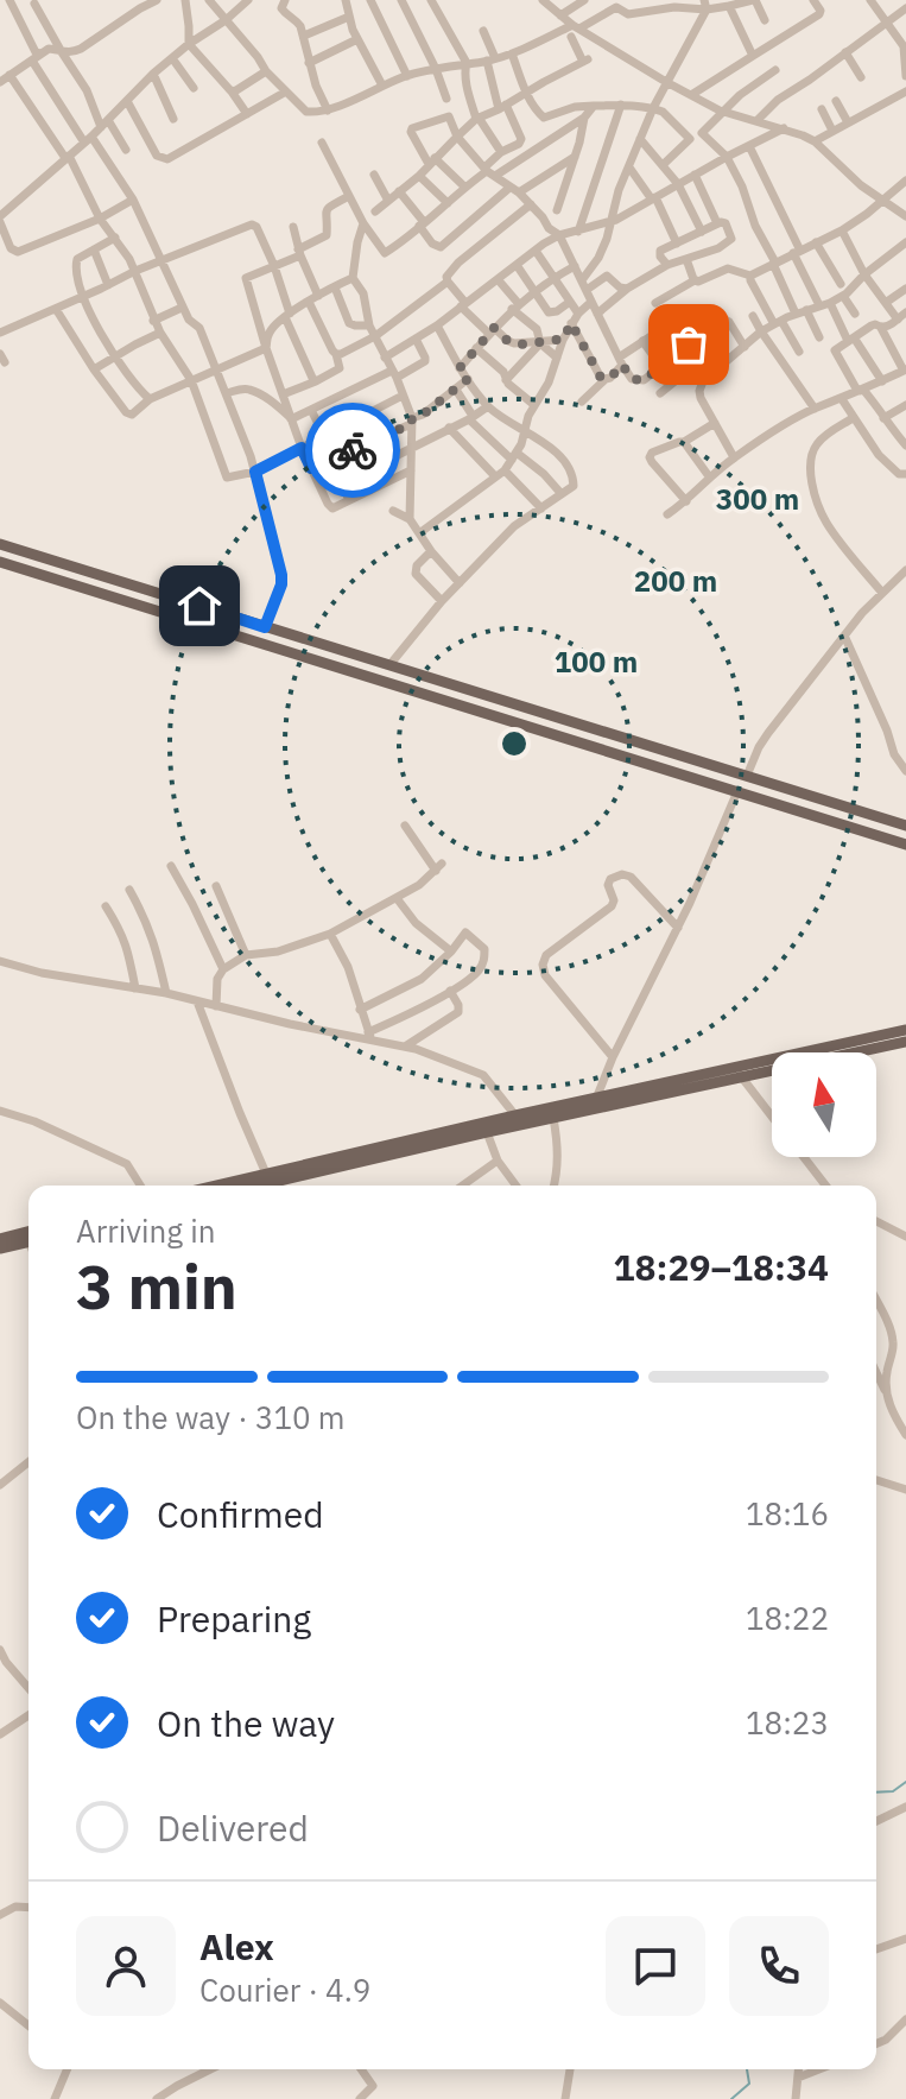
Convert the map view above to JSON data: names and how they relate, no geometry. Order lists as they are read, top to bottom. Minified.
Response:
{"north":"top","page":{"heading":["3 min","Arriving in","18:29–18:34"],"panel":["Alex","Courier · 4.9"],"bar":"On the way · 310 m","list":[["Confirmed","18:16"],["Preparing","18:22"],["On the way","18:23"],"Delivered"]},"rings":["300 m","200 m","100 m"]}
